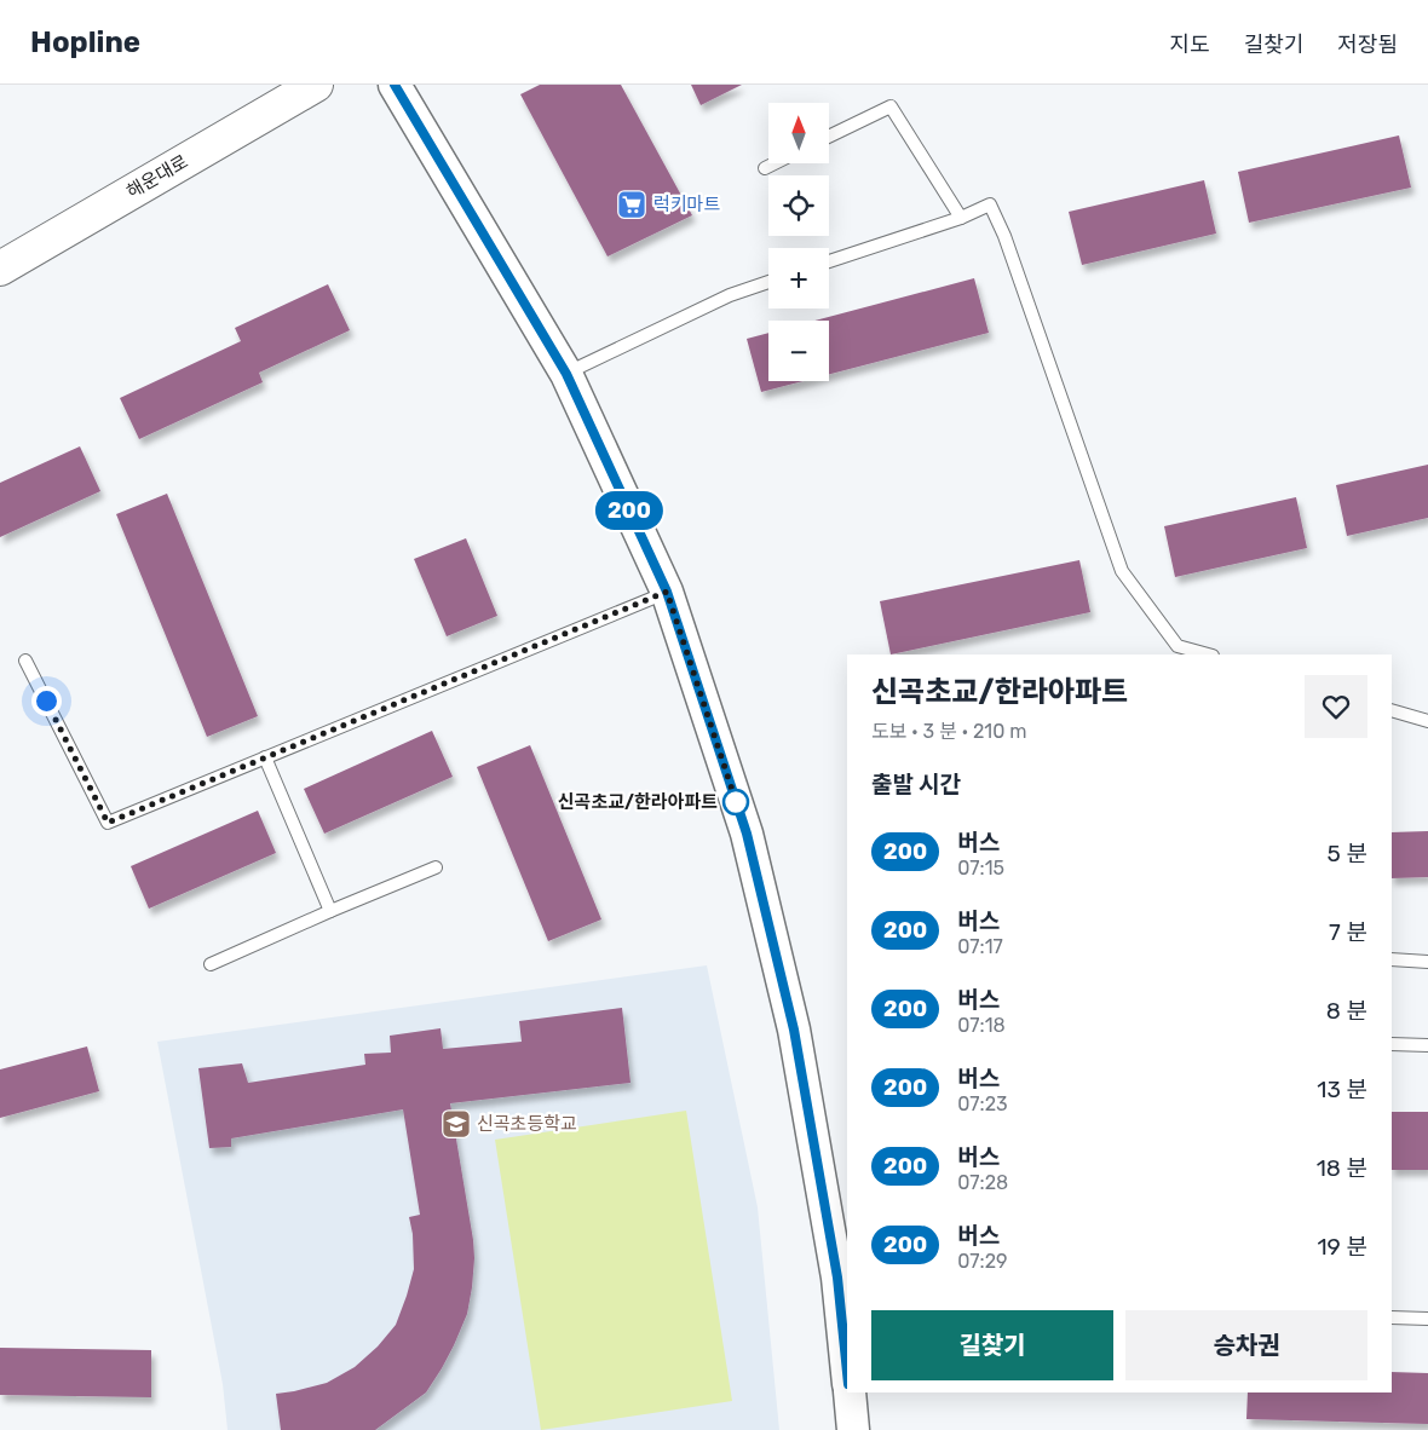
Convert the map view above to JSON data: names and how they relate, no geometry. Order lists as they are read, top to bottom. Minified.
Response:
{"streets":{"main road":["해운대로"]},"places":{"supermarket":["럭키마트"],"other":["신곡초교/한라아파트"],"school or university":["신곡초등학교"]},"lines":["bus line 200"],"north":"top","page":{"header":"Hopline","nav":["지도","길찾기","저장됨"],"on_map":"200","map_buttons":["+","−"],"heading":[["신곡초교/한라아파트","도보 · 3 분 · 210 m"],"출발 시간"],"list":[{"mark":"200","name":"버스","note":"07:15","value":"5 분"},{"mark":"200","name":"버스","note":"07:17","value":"7 분"},{"mark":"200","name":"버스","note":"07:18","value":"8 분"},{"mark":"200","name":"버스","note":"07:23","value":"13 분"},{"mark":"200","name":"버스","note":"07:28","value":"18 분"},{"mark":"200","name":"버스","note":"07:29","value":"19 분"}],"buttons":["길찾기","승차권"]}}
